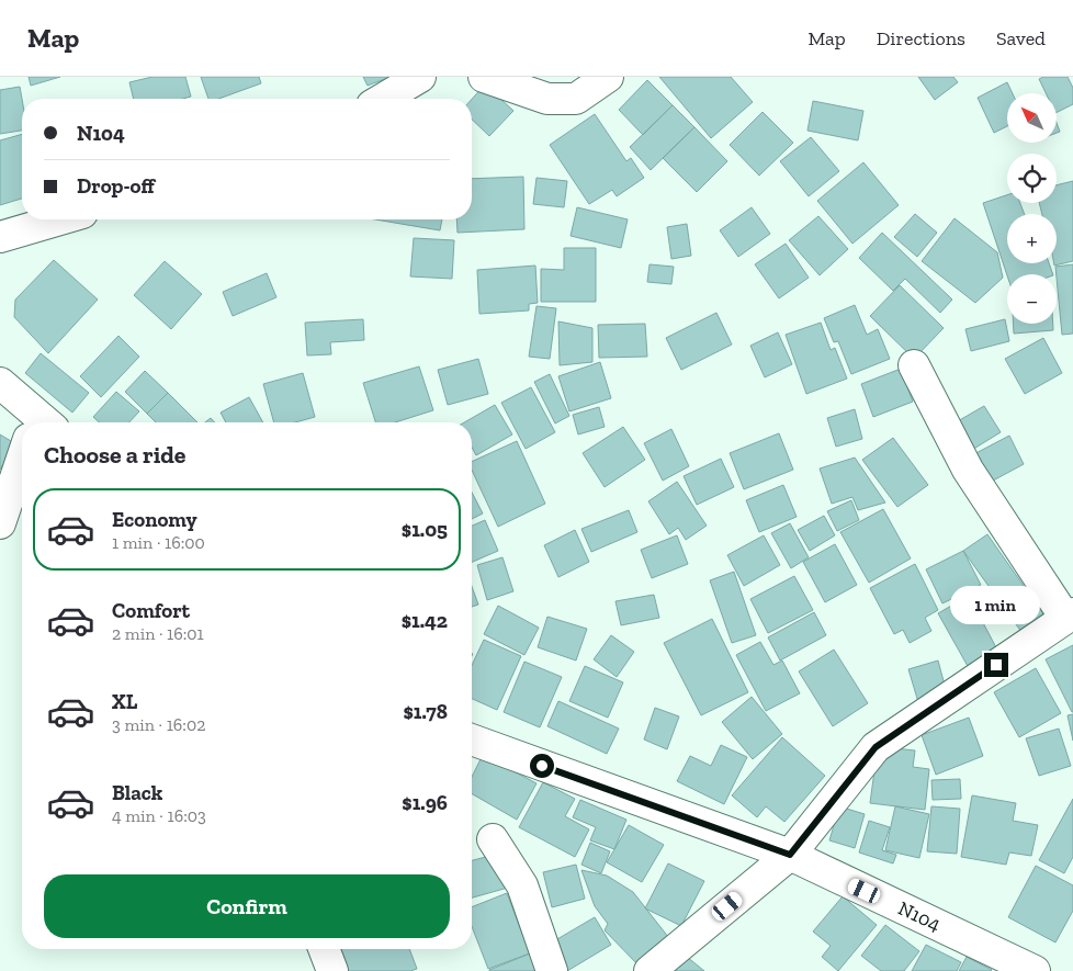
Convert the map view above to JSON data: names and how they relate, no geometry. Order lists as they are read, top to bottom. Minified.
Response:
{"streets":{"street":["N104"]},"north":"top left","page":{"header":"Map","nav":["Map","Directions","Saved"],"map_buttons":["+","−"],"banner":["N104","Drop-off"],"heading":"Choose a ride","list":[{"name":"Economy","note":"1 min · 16:00","value":"$1.05"},{"name":"Comfort","note":"2 min · 16:01","value":"$1.42"},{"name":"XL","note":"3 min · 16:02","value":"$1.78"},{"name":"Black","note":"4 min · 16:03","value":"$1.96"}],"bubble":"1 min","buttons":"Confirm"}}
